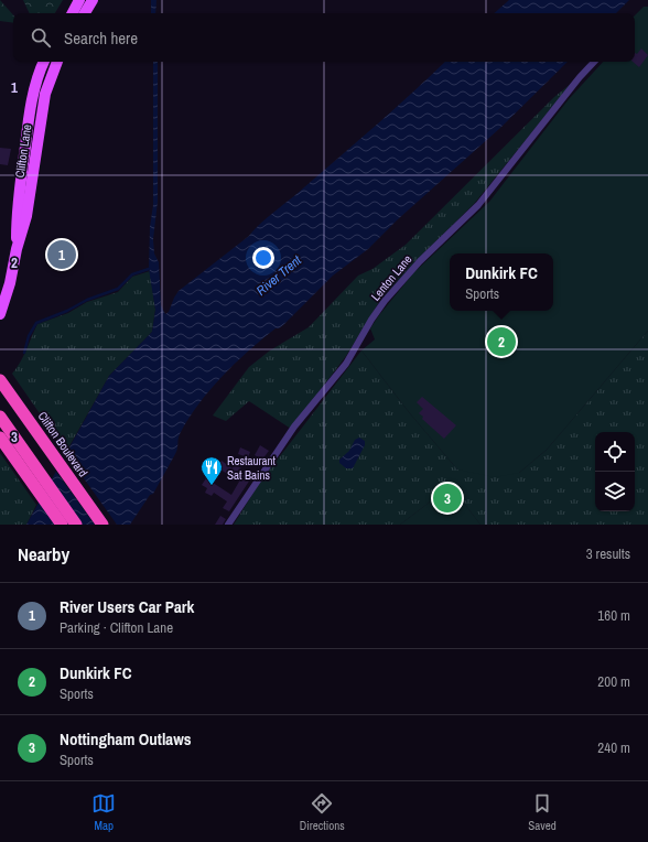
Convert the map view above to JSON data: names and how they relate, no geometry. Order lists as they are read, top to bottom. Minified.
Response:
{"streets":{"highway":["Clifton Boulevard"],"main road":["Clifton Lane"],"street":["Lenton Lane"]},"water":["River Trent"],"places":{"restaurant":["Restaurant Sat Bains"]},"page":{"search":"Search here","pins":["1","2","3"],"popup":["Dunkirk FC","Sports"],"heading":["Nearby","3 results"],"list":[{"mark":"1","name":"River Users Car Park","note":"Parking · Clifton Lane","value":"160 m"},{"mark":"2","name":"Dunkirk FC","note":"Sports","value":"200 m"},{"mark":"3","name":"Nottingham Outlaws","note":"Sports","value":"240 m"}],"nav":["Map","Directions","Saved"]},"grid":{"rows":["1","2","3"]}}
